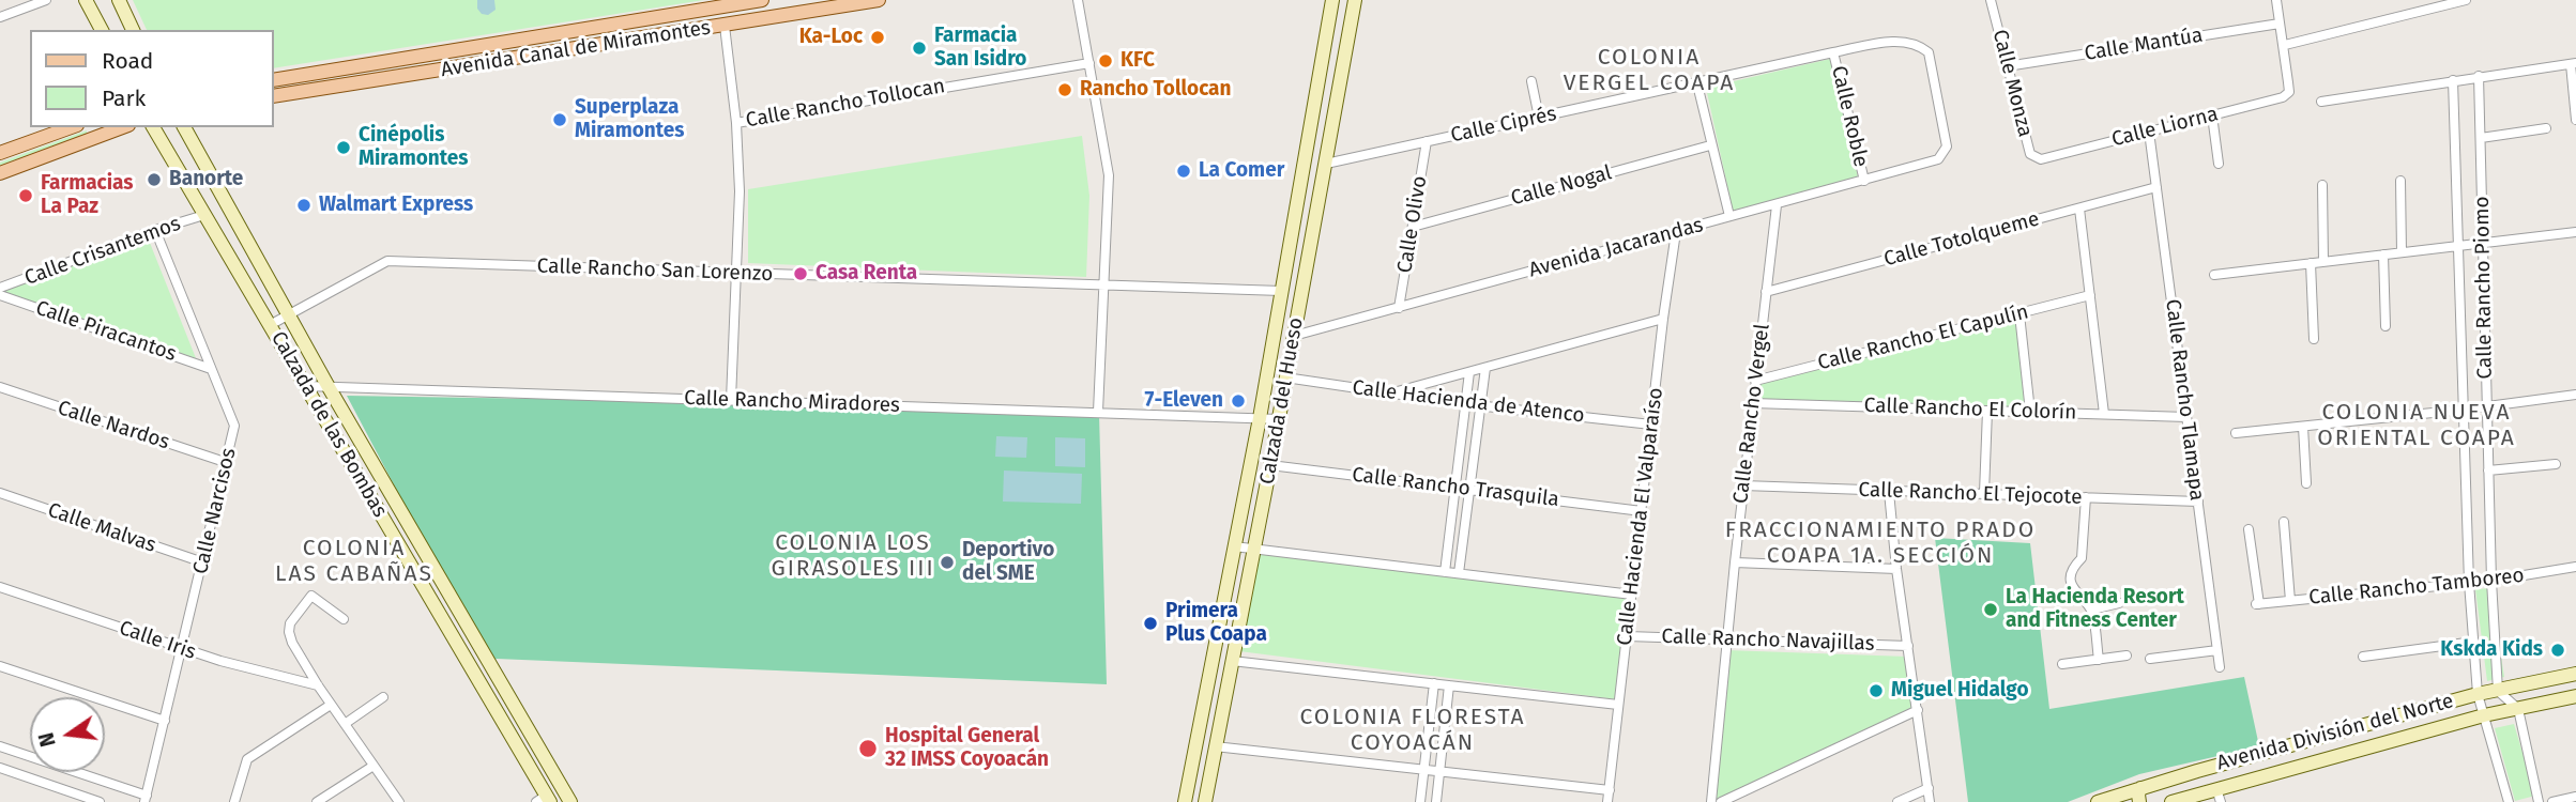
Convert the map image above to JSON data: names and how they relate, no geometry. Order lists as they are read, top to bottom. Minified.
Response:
{"streets":{"main road":["Avenida Canal de Miramontes","Calzada del Hueso","Calzada de las Bombas","Avenida División del Norte"],"street":["Calle Mantúa","Calle Monza","Calle Rancho Tollocan","Calle Roble","Calle Ciprés","Calle Liorna","Calle Nogal","Calle Olivo","Calle Totolqueme","Avenida Jacarandas","Calle Crisantemos","Calle Rancho San Lorenzo","Calle Rancho Piomo","Calle Piracantos","Calle Rancho El Capulín","Calle Rancho Tlamapa","Calle Rancho Miradores","Calle Hacienda de Atenco","Calle Rancho El Colorín","Calle Rancho Vergel","Calle Nardos","Calle Rancho Trasquila","Calle Rancho El Tejocote","Calle Narcisos","Calle Hacienda El Valparaíso","Calle Malvas","Calle Rancho Tamboreo","Calle Iris","Calle Rancho Navajillas"]},"crossings":[["Calle Mantúa","Calle Monza"],["Calle Monza","Calle Liorna"],["Calle Roble","Calle Ciprés"],["Calle Roble","Avenida Jacarandas"],["Calle Ciprés","Calle Olivo"],["Calle Ciprés","Avenida Jacarandas"],["Calle Ciprés","Calzada del Hueso"],["Calle Liorna","Calle Rancho Tlamapa"],["Calle Nogal","Calle Olivo"],["Calle Olivo","Avenida Jacarandas"],["Calle Totolqueme","Calle Rancho Tlamapa"],["Calle Totolqueme","Calle Rancho Vergel"],["Avenida Jacarandas","Calzada del Hueso"],["Avenida Jacarandas","Calle Rancho Vergel"],["Avenida Jacarandas","Calle Hacienda El Valparaíso"],["Calle Crisantemos","Calzada de las Bombas"],["Calle Crisantemos","Calle Narcisos"],["Calle Rancho San Lorenzo","Calzada del Hueso"],["Calle Rancho San Lorenzo","Calzada de las Bombas"],["Calle Rancho Piomo","Calle Rancho Tamboreo"],["Calle Rancho Piomo","Avenida División del Norte"],["Calle Piracantos","Calle Narcisos"],["Calle Rancho El Capulín","Calle Rancho Vergel"],["Calle Rancho Tlamapa","Calle Rancho El Colorín"],["Calle Rancho Tlamapa","Calle Rancho El Tejocote"],["Calzada del Hueso","Calle Rancho Miradores"],["Calzada del Hueso","Calle Hacienda de Atenco"],["Calzada del Hueso","Calle Rancho Trasquila"],["Calle Rancho Miradores","Calzada de las Bombas"],["Calle Hacienda de Atenco","Calle Hacienda El Valparaíso"],["Calle Rancho El Colorín","Calle Rancho Vergel"],["Calle Rancho Vergel","Calle Rancho El Tejocote"],["Calle Rancho Vergel","Calle Rancho Navajillas"],["Calle Nardos","Calle Narcisos"],["Calle Rancho Trasquila","Calle Hacienda El Valparaíso"],["Calle Narcisos","Calle Malvas"],["Calle Narcisos","Calle Iris"],["Calle Hacienda El Valparaíso","Calle Rancho Navajillas"]],"districts":["COLONIA VERGEL COAPA","COLONIA NUEVA ORIENTAL COAPA","FRACCIONAMIENTO PRADO COAPA 1A. SECCIÓN","COLONIA LOS GIRASOLES III","COLONIA LAS CABAÑAS","COLONIA FLORESTA COYOACÁN"],"places":["Ka-Loc","Farmacia San Isidro","KFC","Rancho Tollocan","Superplaza Miramontes","Cinépolis Miramontes","La Comer","Banorte","Farmacias La Paz","Walmart Express","Casa Renta","7-Eleven","Deportivo del SME","La Hacienda Resort and Fitness Center","Primera Plus Coapa","Kskda Kids","Miguel Hidalgo","Hospital General 32 IMSS Coyoacán"],"legend":["Road","Park"],"north":"left"}
